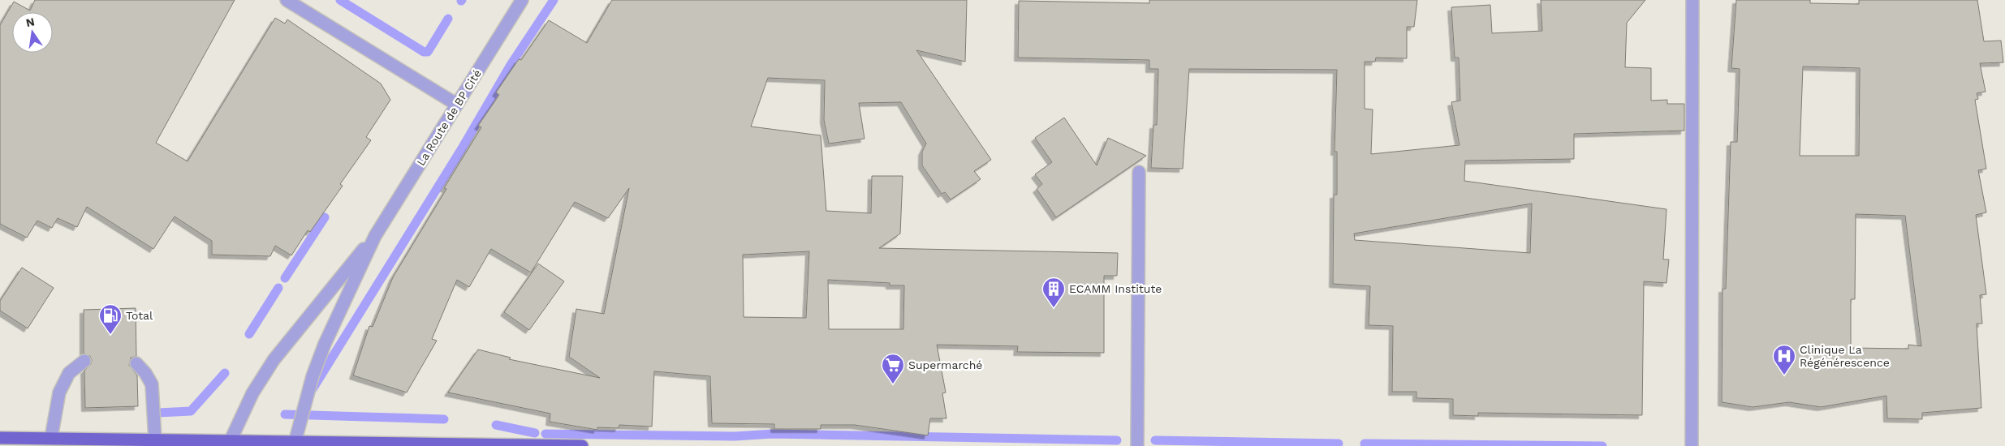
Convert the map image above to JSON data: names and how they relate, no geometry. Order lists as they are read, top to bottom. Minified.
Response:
{"streets":{"street":["La Route de BP Cité"]},"places":{"building":["ECAMM Institute"],"fuel station":["Total"],"hospital":["Clinique La Régénérescence"],"supermarket":["Supermarché"]},"north":"top"}
